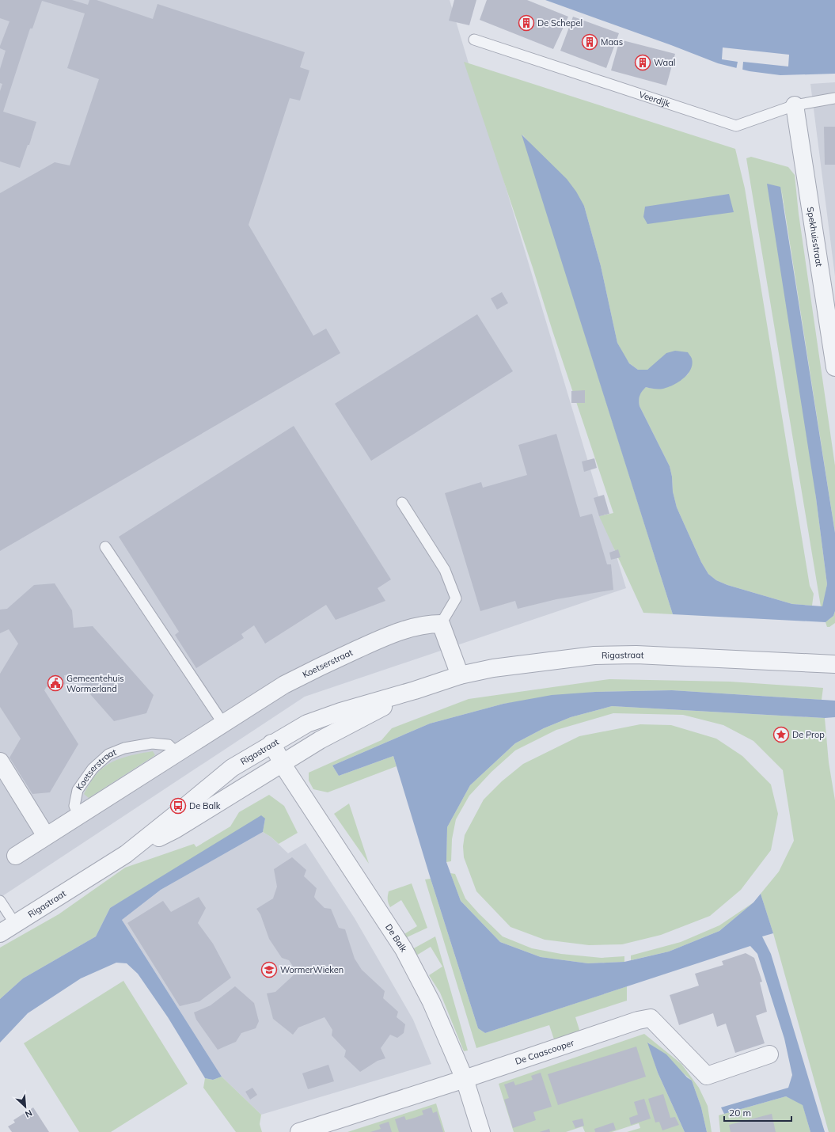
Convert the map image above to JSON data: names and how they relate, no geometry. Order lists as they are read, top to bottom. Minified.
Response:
{"streets":{"street":["Spekhuisstraat","Rigastraat","Koetserstraat","De Balk","De Caascooper"],"lane":["Veerdijk"]},"crossings":[["Veerdijk","Spekhuisstraat"],["Rigastraat","De Balk"],["De Balk","De Caascooper"]],"places":{"building":["De Schepel","Maas","Waal"],"public building":["Gemeentehuis Wormerland"],"place":["De Prop"],"bus stop":["De Balk"],"school or university":["WormerWieken"]},"scale_bar":"20 m","north":"bottom right"}
